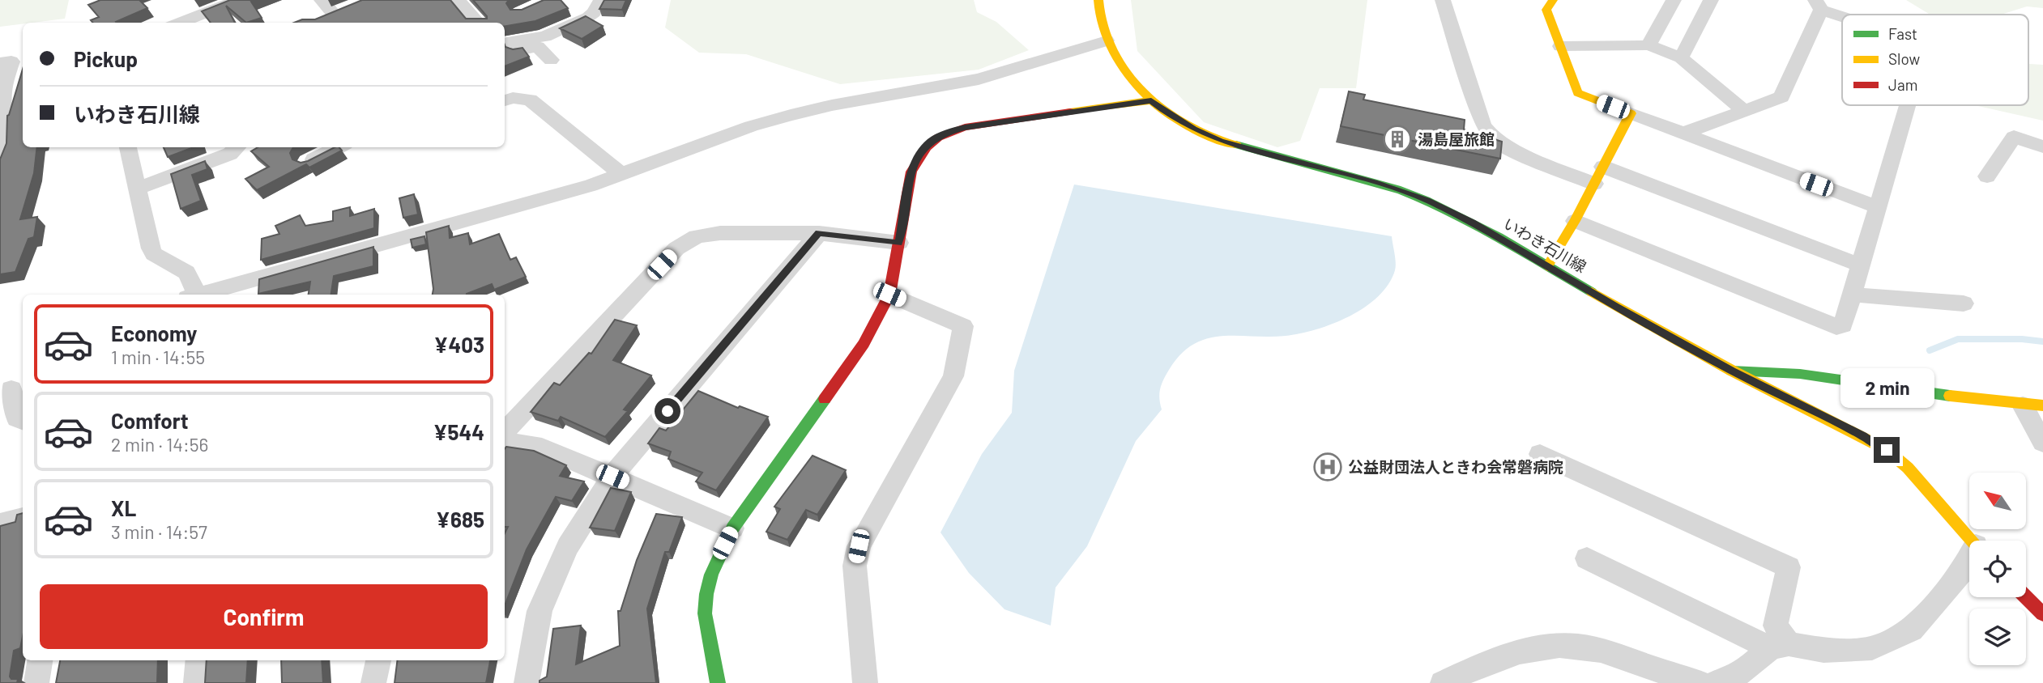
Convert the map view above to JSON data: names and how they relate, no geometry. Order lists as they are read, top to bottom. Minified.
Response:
{"streets":{"street":["いわき石川線"]},"places":{"building":["湯島屋旅館"],"hospital":["公益財団法人ときわ会常磐病院"]},"legend":["Fast","Slow","Jam"],"north":"top left","page":{"banner":["Pickup","いわき石川線"],"list":[{"name":"Economy","note":"1 min · 14:55","value":"¥403"},{"name":"Comfort","note":"2 min · 14:56","value":"¥544"},{"name":"XL","note":"3 min · 14:57","value":"¥685"}],"bubble":"2 min","buttons":"Confirm"}}
